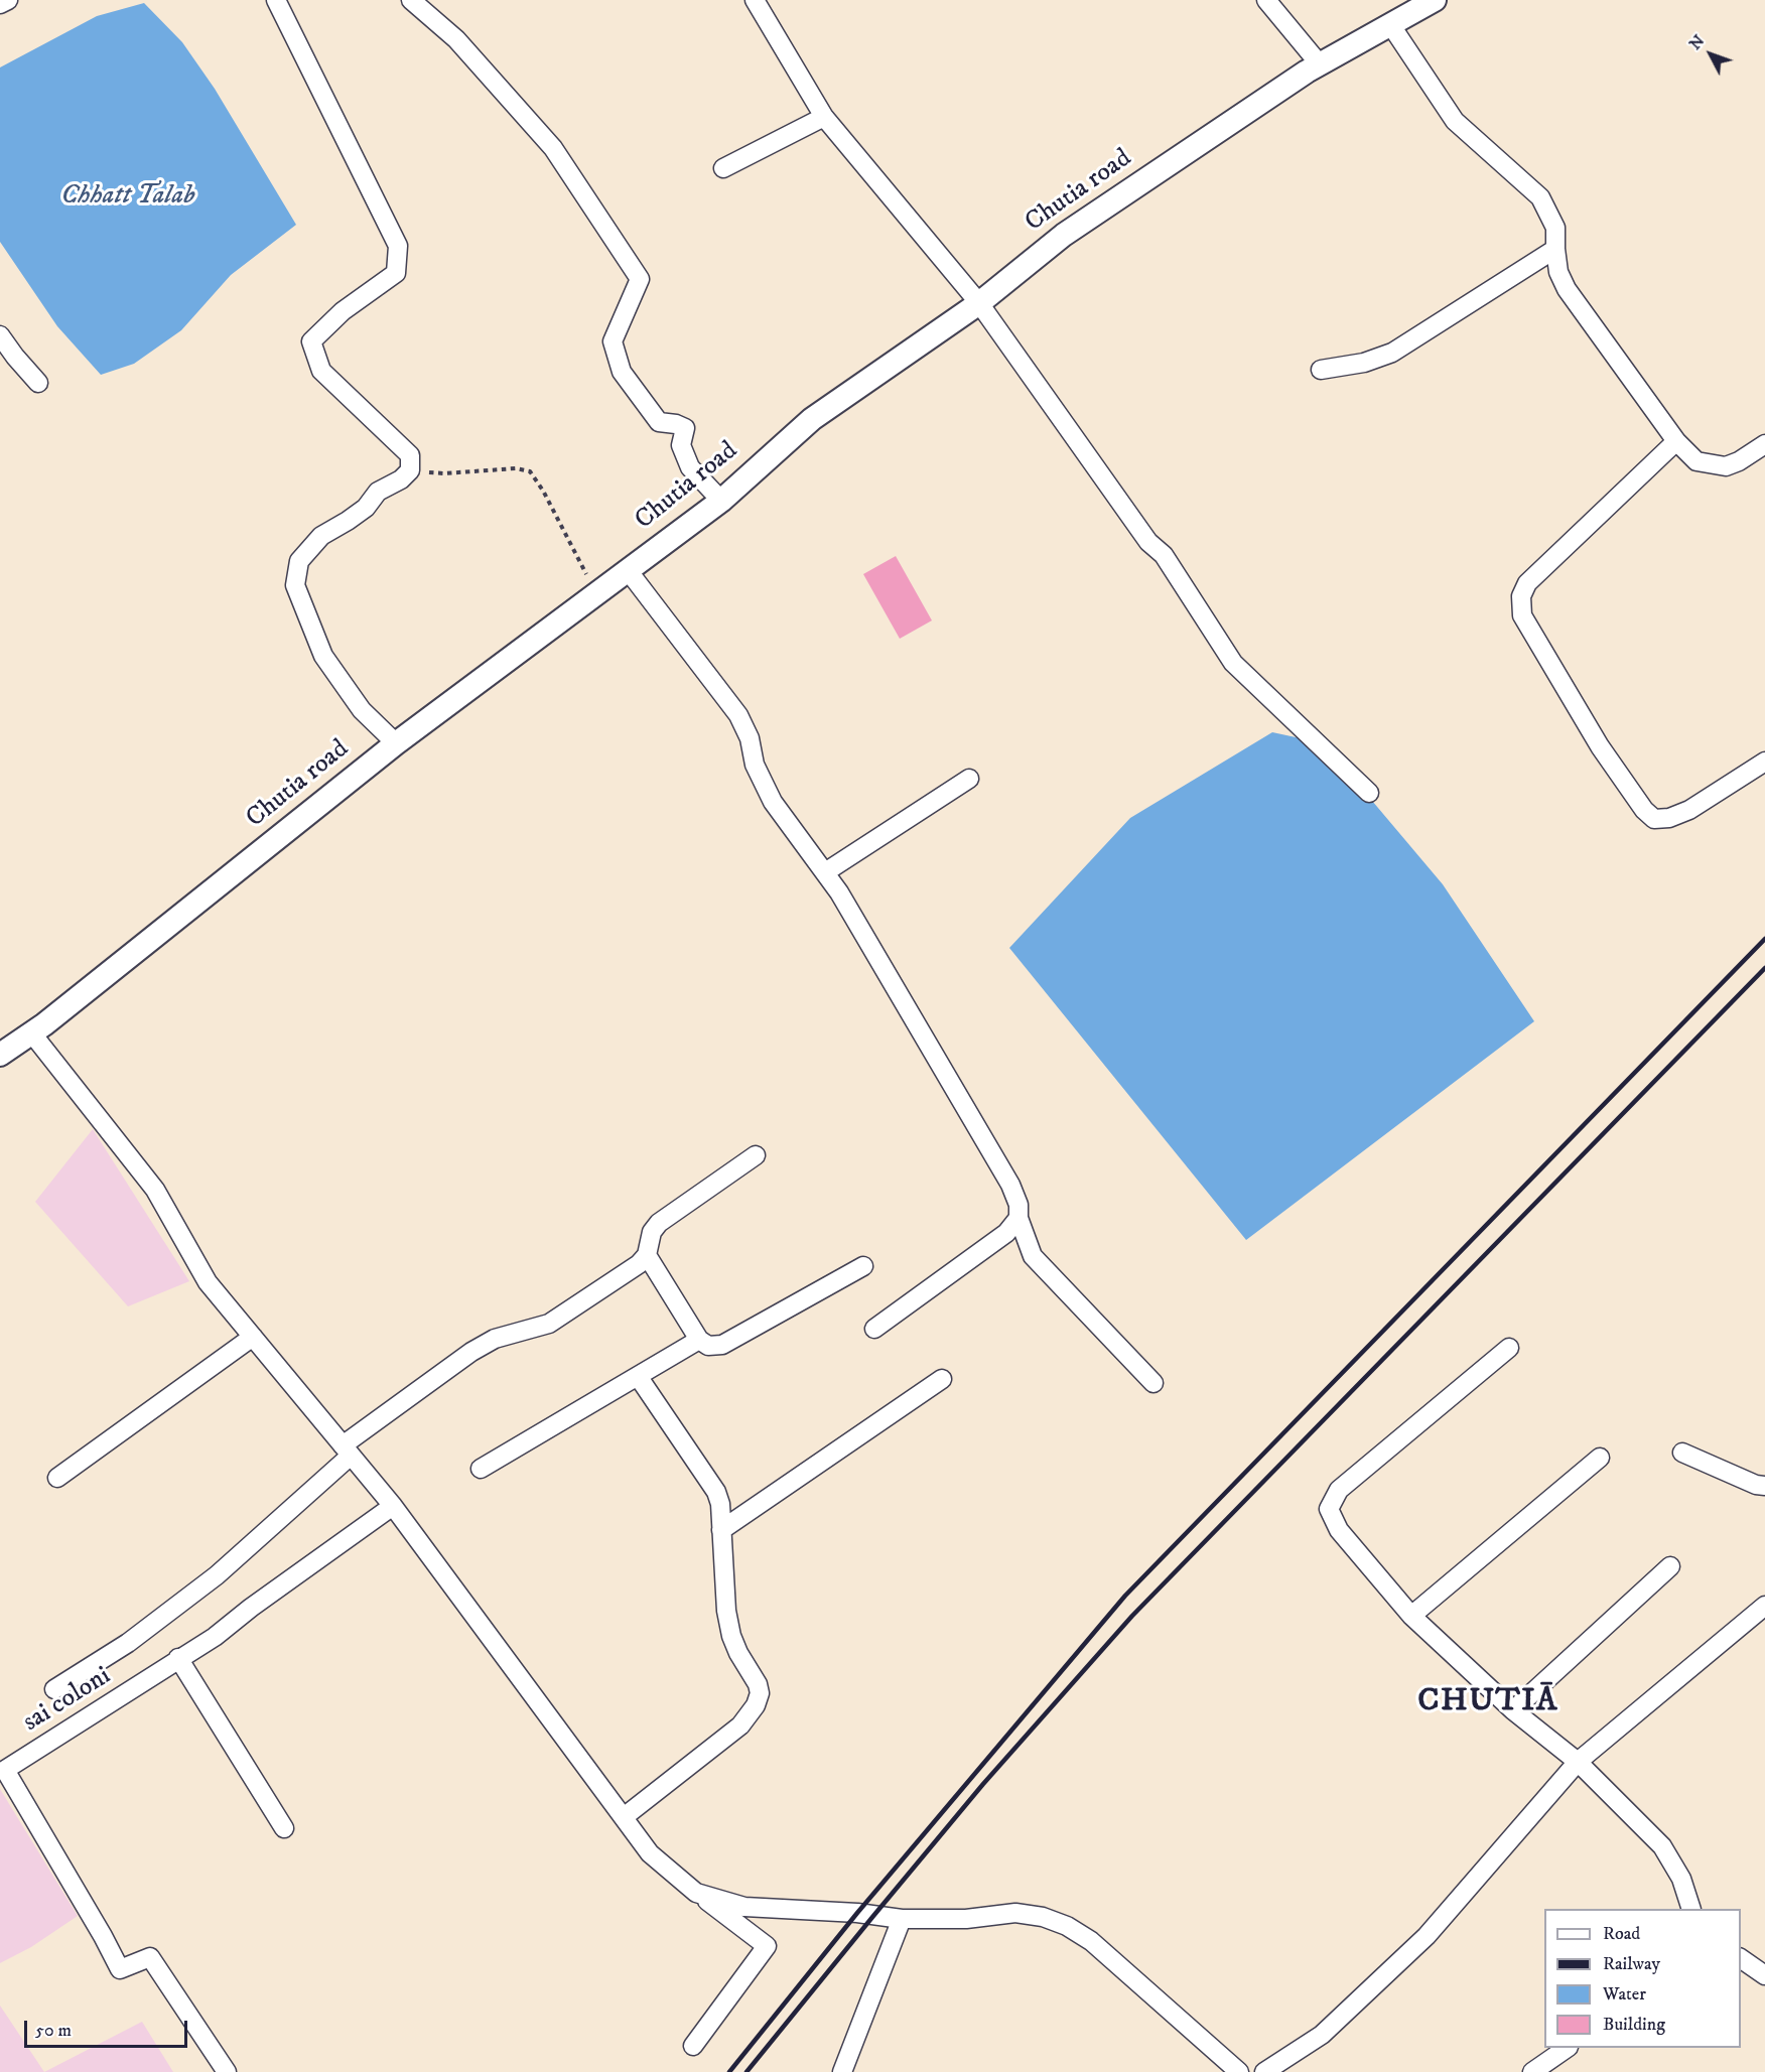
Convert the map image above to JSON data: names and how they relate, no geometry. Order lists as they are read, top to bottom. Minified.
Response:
{"streets":{"street":["Chutia road","sai coloni"]},"districts":["CHUTIĀ"],"water":["Chhatt Talab"],"legend":["Road","Railway","Water","Building"],"scale_bar":"50 m","north":"top left"}
